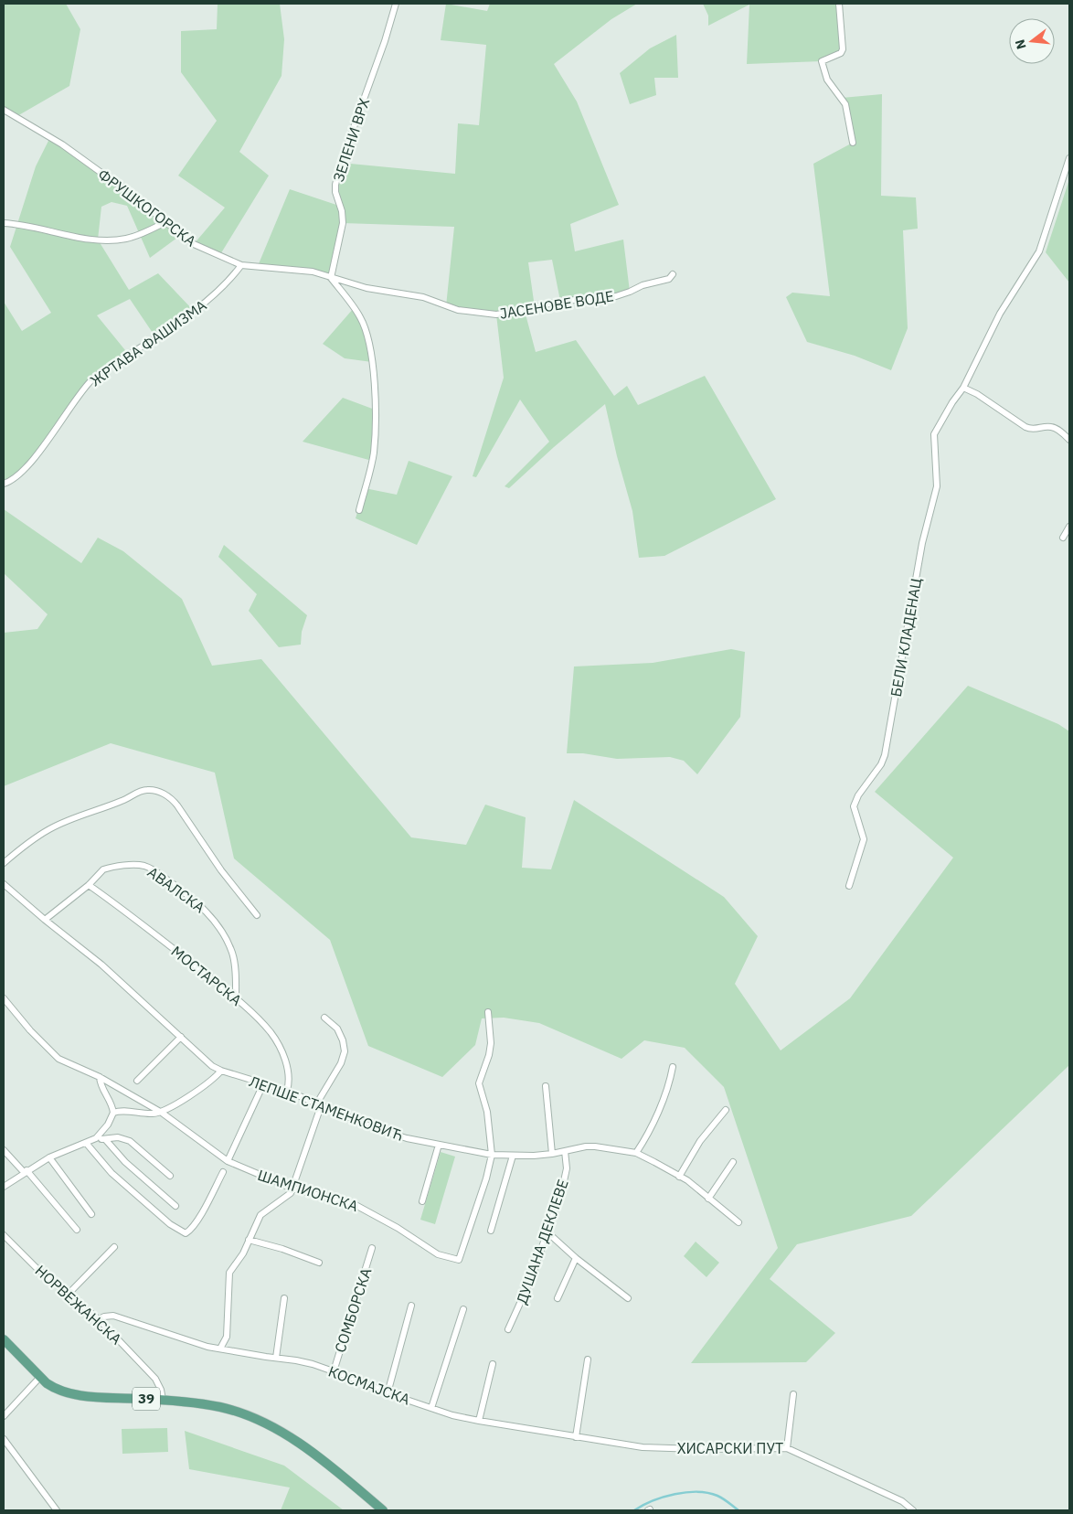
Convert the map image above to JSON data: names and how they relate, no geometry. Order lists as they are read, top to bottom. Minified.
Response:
{"streets":{"main road":["39"],"street":["ЗЕЛЕНИ ВРХ","ФРУШКОГОРСКА","ЈАСЕНОВЕ ВОДЕ","ЖРТАВА ФАШИЗМА","БЕЛИ КЛАДЕНАЦ","АВАЛСКА","МОСТАРСКА","ЛЕПШЕ СТАМЕНКОВИЋ","ШАМПИОНСКА","ДУШАНА ДЕКЛЕВЕ","НОРВЕЖАНСКА","СОМБОРСКА","КОСМАЈСКА","ХИСАРСКИ ПУТ"]},"crossings":[["ЗЕЛЕНИ ВРХ","ФРУШКОГОРСКА"],["ЗЕЛЕНИ ВРХ","ЈАСЕНОВЕ ВОДЕ"],["ФРУШКОГОРСКА","ЈАСЕНОВЕ ВОДЕ"],["ФРУШКОГОРСКА","ЖРТАВА ФАШИЗМА"],["АВАЛСКА","МОСТАРСКА"],["АВАЛСКА","ЛЕПШЕ СТАМЕНКОВИЋ"],["МОСТАРСКА","ЛЕПШЕ СТАМЕНКОВИЋ"],["ЛЕПШЕ СТАМЕНКОВИЋ","ШАМПИОНСКА"],["ЛЕПШЕ СТАМЕНКОВИЋ","ДУШАНА ДЕКЛЕВЕ"],["НОРВЕЖАНСКА","КОСМАЈСКА"],["НОРВЕЖАНСКА","39"],["СОМБОРСКА","КОСМАЈСКА"],["КОСМАЈСКА","ХИСАРСКИ ПУТ"]],"north":"left"}
